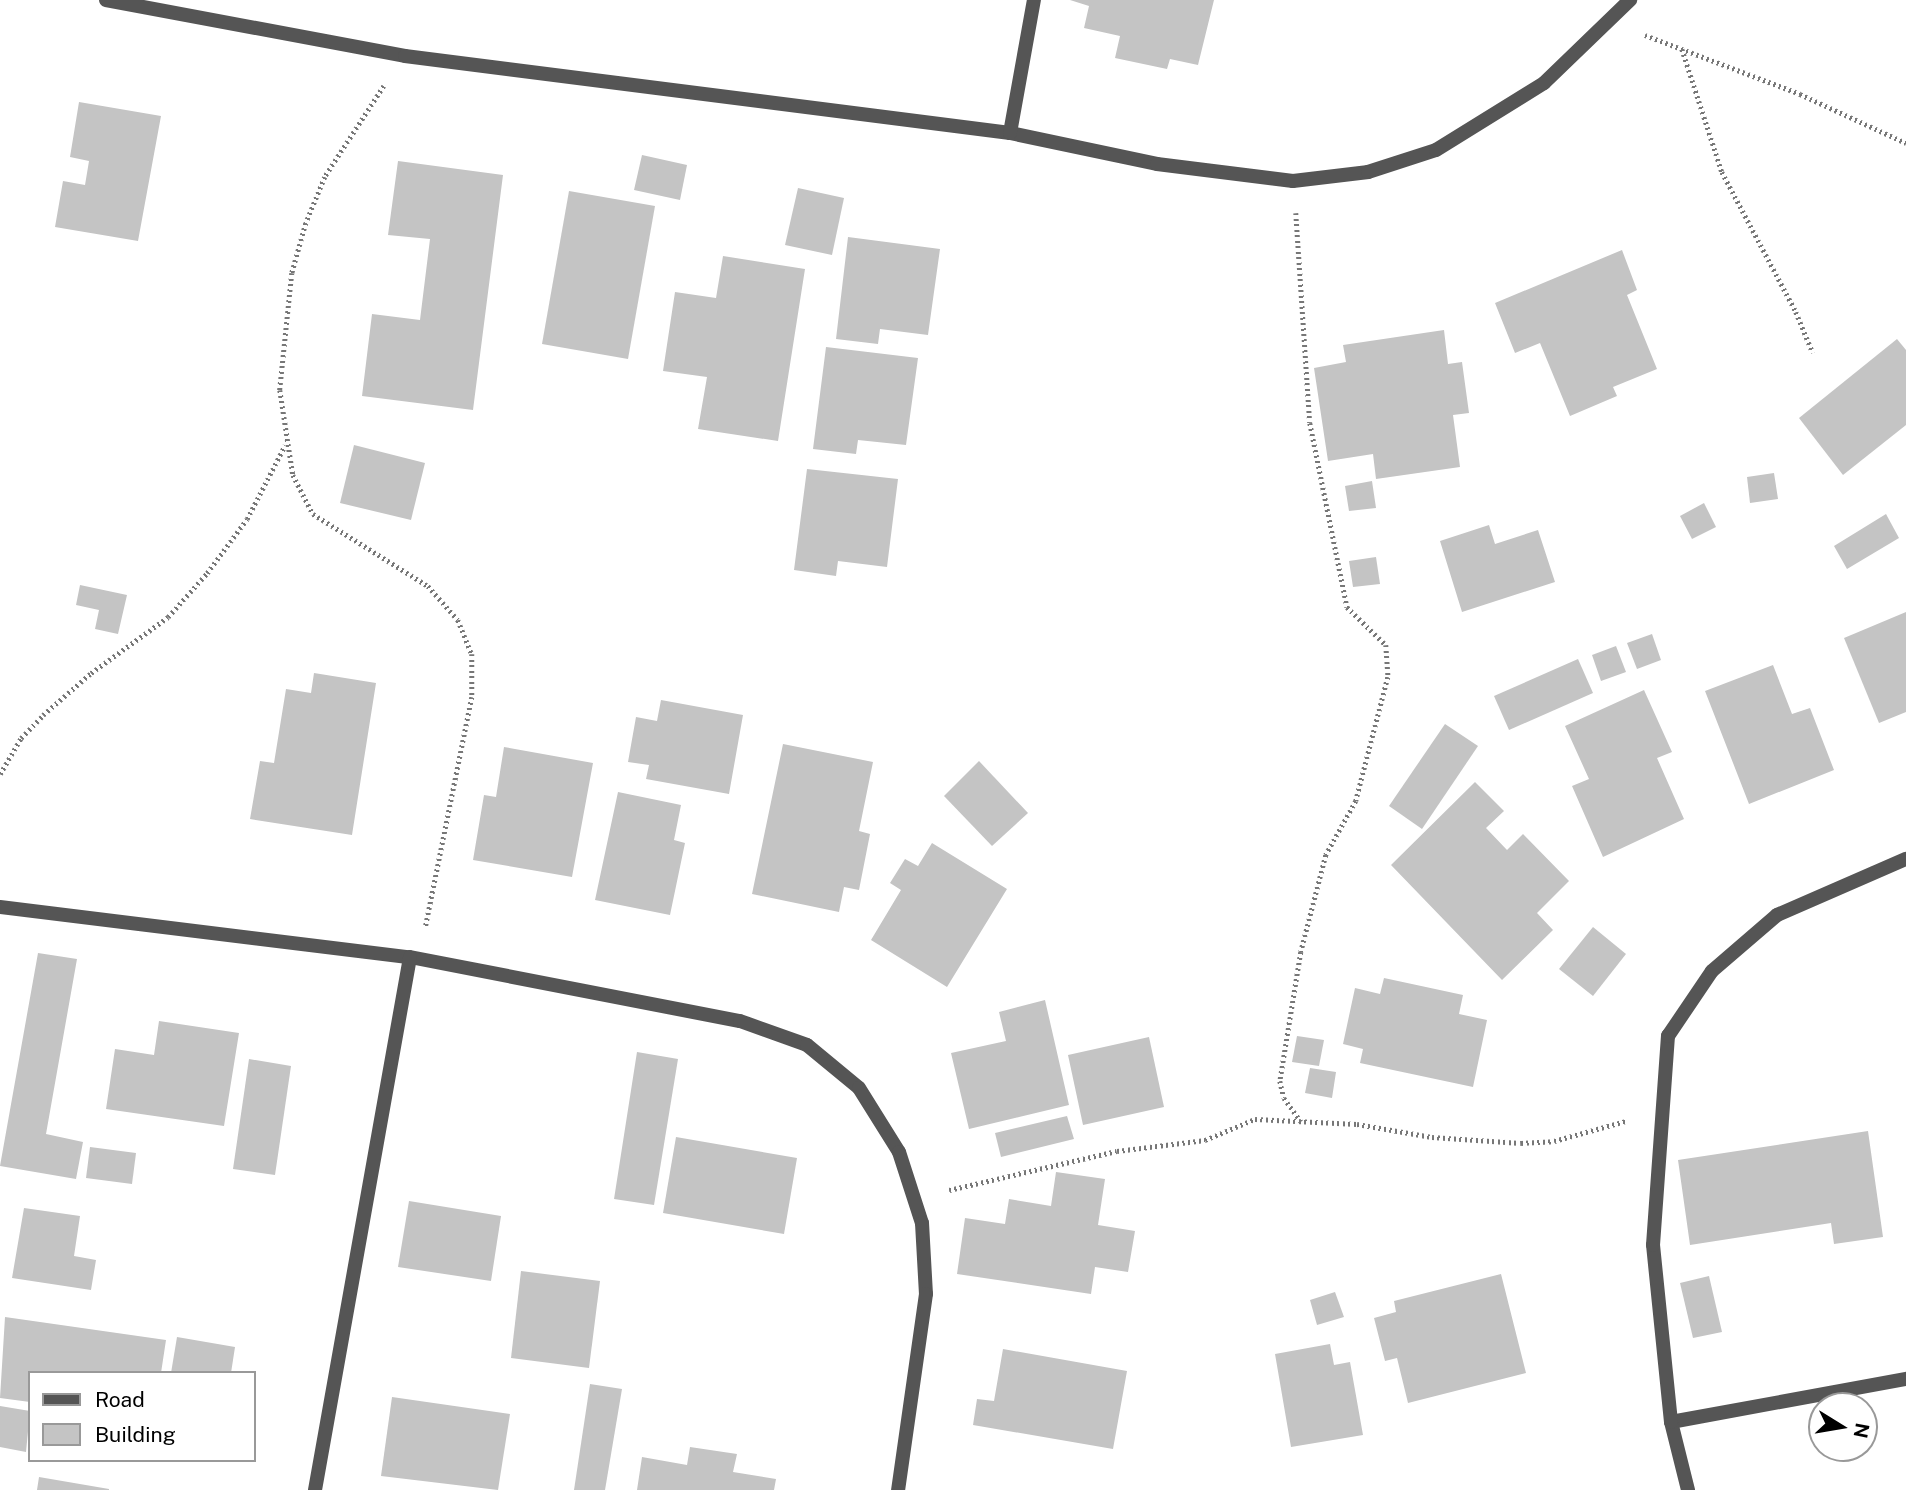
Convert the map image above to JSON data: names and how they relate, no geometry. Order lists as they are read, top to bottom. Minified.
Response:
{"legend":["Road","Building"],"north":"right"}
